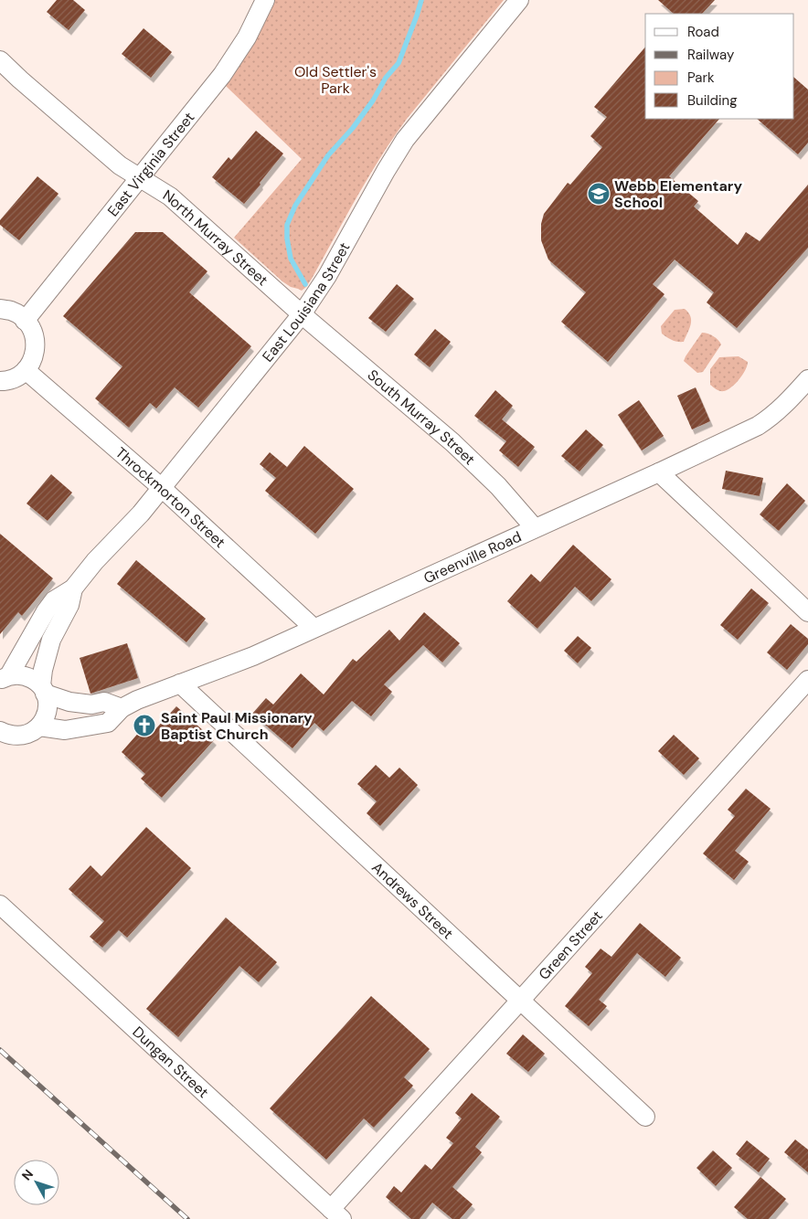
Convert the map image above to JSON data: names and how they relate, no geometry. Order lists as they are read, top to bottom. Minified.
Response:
{"streets":{"street":["East Virginia Street","North Murray Street","East Louisiana Street","South Murray Street","Throckmorton Street","Greenville Road","Andrews Street","Green Street","Dungan Street"]},"crossings":[["East Virginia Street","North Murray Street"],["North Murray Street","East Louisiana Street"],["North Murray Street","South Murray Street"],["East Louisiana Street","South Murray Street"],["East Louisiana Street","Throckmorton Street"],["East Louisiana Street","Greenville Road"],["South Murray Street","Greenville Road"],["Throckmorton Street","Greenville Road"],["Greenville Road","Andrews Street"],["Andrews Street","Green Street"],["Green Street","Dungan Street"]],"parks":["Old Settler's Park"],"places":{"school or university":["Webb Elementary School"],"church":["Saint Paul Missionary Baptist Church"]},"legend":["Road","Railway","Park","Building"],"north":"top left"}
